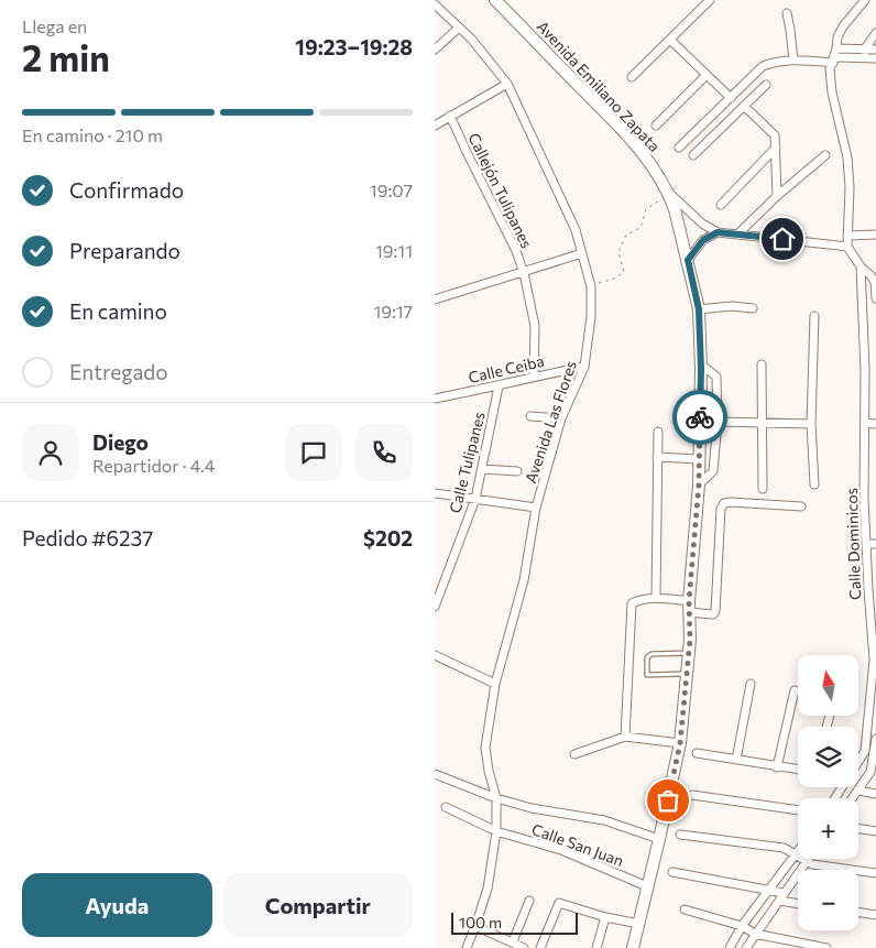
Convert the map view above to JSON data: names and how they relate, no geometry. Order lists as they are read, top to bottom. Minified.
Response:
{"streets":{"main road":["Avenida Emiliano Zapata"],"street":["Callejón Tulipanes","Calle Ceiba","Avenida Las Flores","Calle Tulipanes","Calle Dominicos","Calle San Juan"]},"crossings":[["Avenida Emiliano Zapata","Calle San Juan"],["Callejón Tulipanes","Calle Ceiba"],["Calle Ceiba","Avenida Las Flores"],["Calle Ceiba","Calle Tulipanes"],["Avenida Las Flores","Calle San Juan"]],"scale_bar":"100 m","north":"top","page":{"heading":["2 min","Llega en","19:23–19:28"],"panel":["Diego","Repartidor · 4.4","Pedido #6237","$202"],"bar":"En camino · 210 m","list":[["Confirmado","19:07"],["Preparando","19:11"],["En camino","19:17"],"Entregado"],"map_buttons":["+","−"],"buttons":["Ayuda","Compartir"],"scale":"100 m"}}
